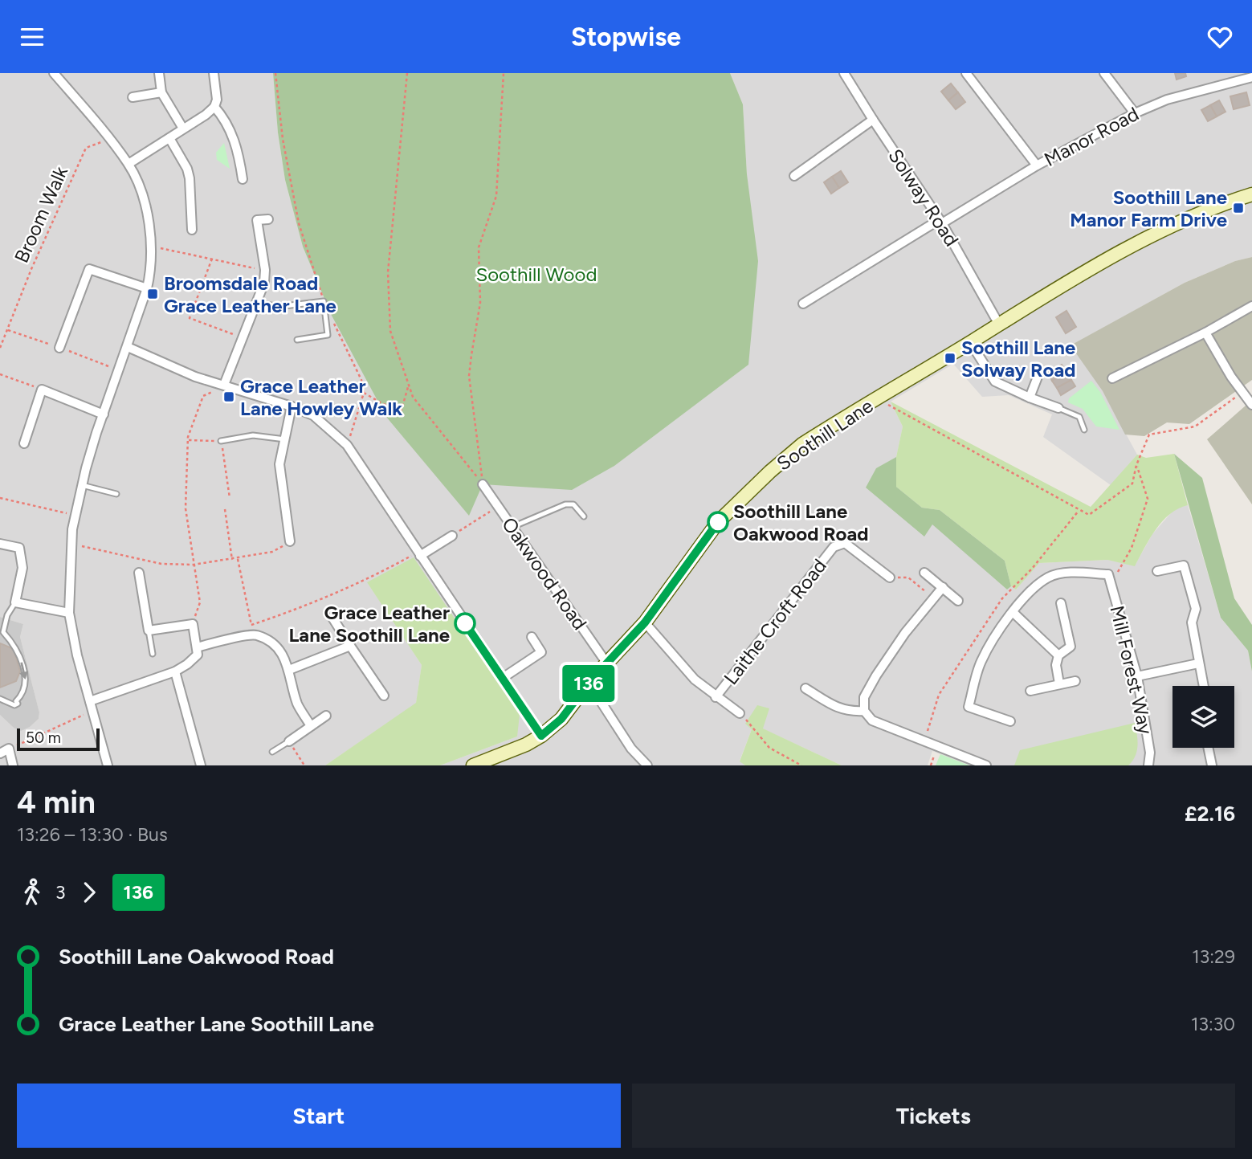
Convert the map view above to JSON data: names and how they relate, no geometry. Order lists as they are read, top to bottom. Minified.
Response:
{"streets":{"main road":["Soothill Lane"],"street":["Manor Road","Solway Road","Oakwood Road","Laithe Croft Road","Mill Forest Way"],"path":["Broom Walk"]},"crossings":[["Manor Road","Solway Road"],["Solway Road","Soothill Lane"],["Soothill Lane","Oakwood Road"]],"parks":["Soothill Wood"],"places":{"transit":["Soothill Lane Manor Farm Drive","Broomsdale Road Grace Leather Lane","Soothill Lane Solway Road","Grace Leather Lane Howley Walk"],"other":["Soothill Lane Oakwood Road","Grace Leather Lane Soothill Lane"]},"lines":["bus line 136"],"scale_bar":"50 m","page":{"header":"Stopwise","on_map":"136","scale":"50 m","heading":["4 min","13:26 – 13:30 · Bus","£2.16"],"legs":["3","136"],"list":[{"name":"Soothill Lane Oakwood Road","value":"13:29"},{"name":"Grace Leather Lane Soothill Lane","value":"13:30"}],"buttons":["Start","Tickets"]}}
